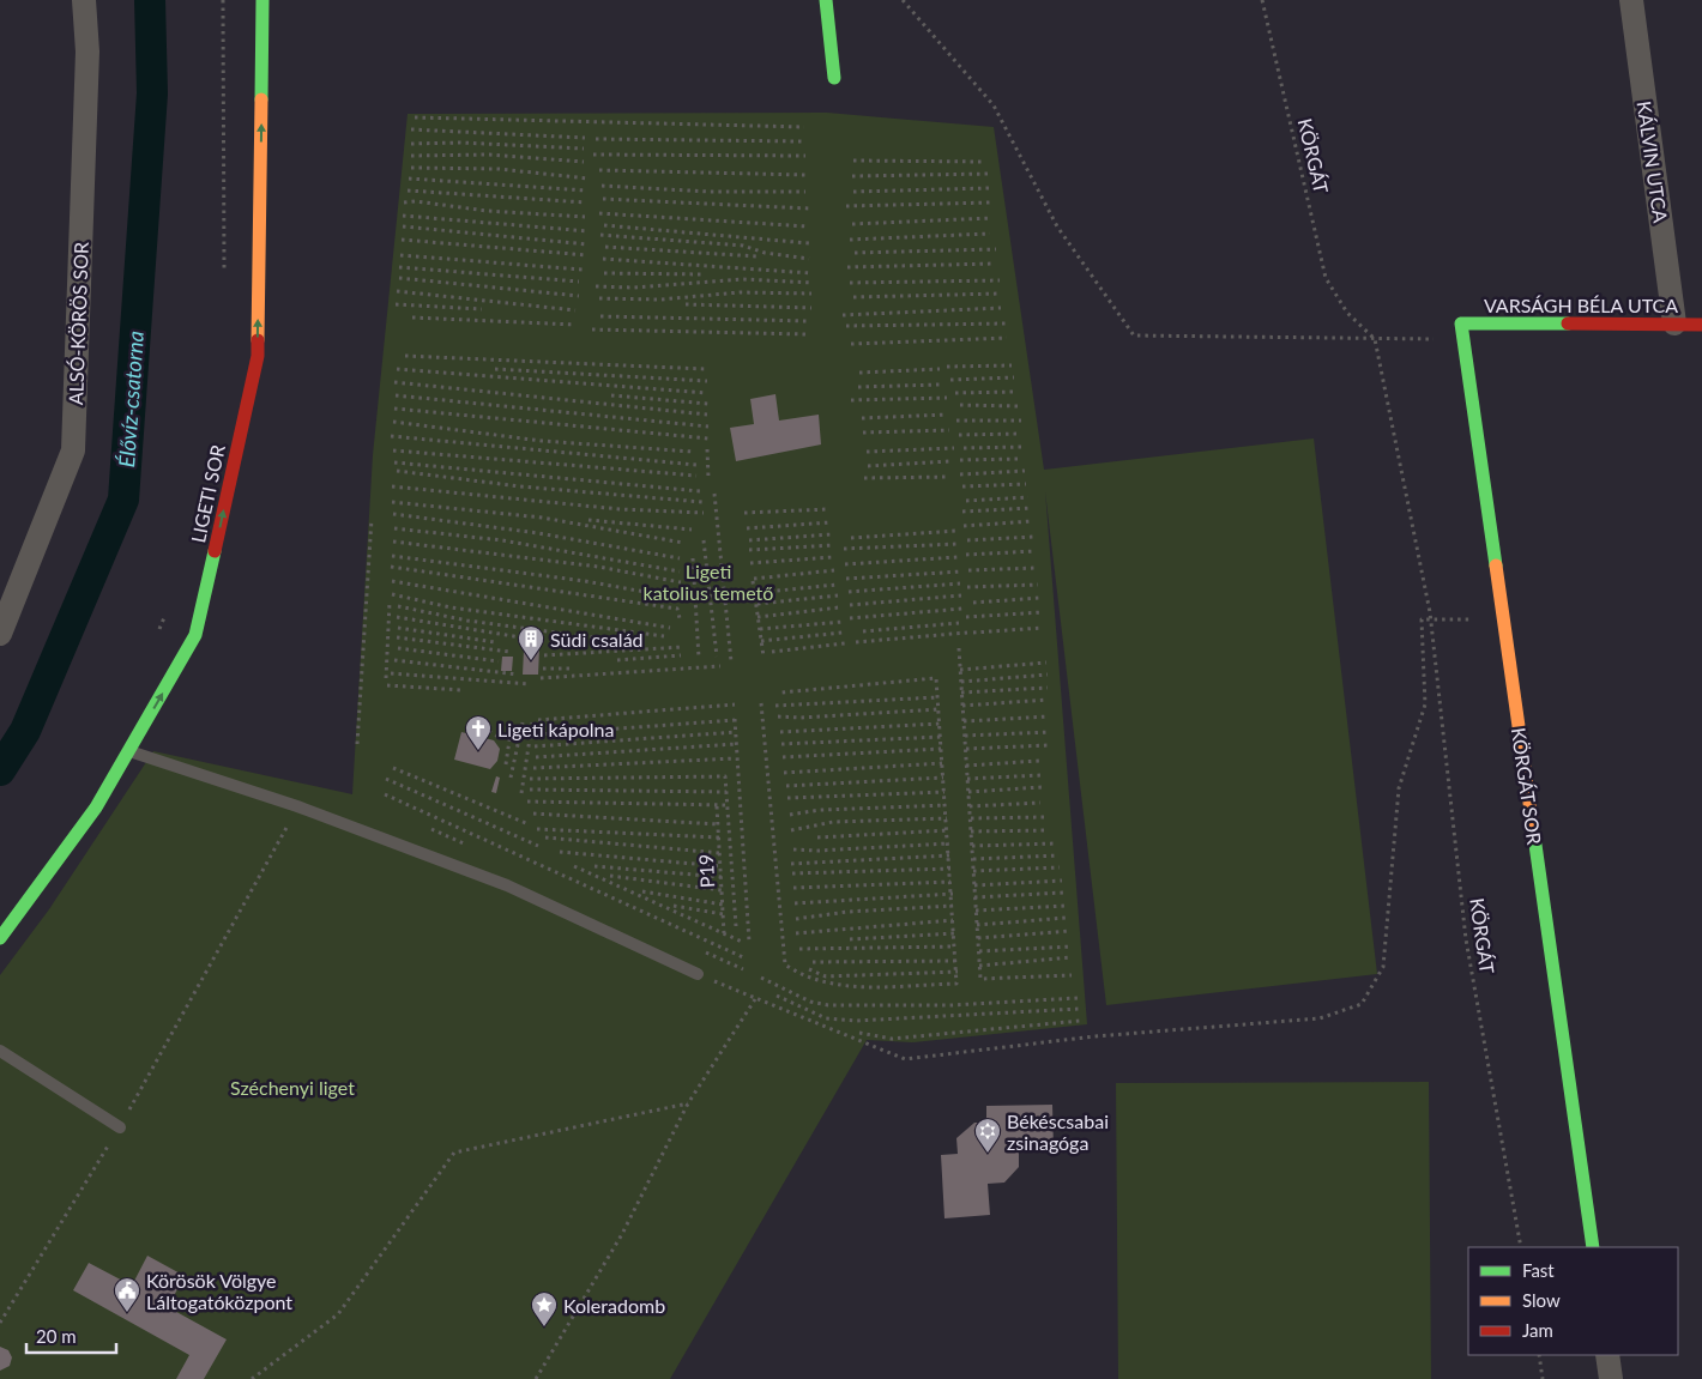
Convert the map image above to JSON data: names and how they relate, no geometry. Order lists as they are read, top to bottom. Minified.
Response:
{"streets":{"street":["KÁLVIN UTCA","VARSÁGH BÉLA UTCA","ALSÓ-KÖRÖS SOR","LIGETI SOR","KÖRGÁT SOR"],"path":["KÖRGÁT","P19"]},"crossings":[["KÁLVIN UTCA","VARSÁGH BÉLA UTCA"],["VARSÁGH BÉLA UTCA","KÖRGÁT SOR"]],"one_way":["LIGETI SOR"],"water":["Élővíz-csatorna"],"parks":["Ligeti katolius temető","Széchenyi liget"],"places":{"building":["Südi család"],"church":["Ligeti kápolna"],"synagogue":["Békéscsabai zsinagóga"],"public building":["Körösök Völgye Láltogatóközpont"],"place":["Koleradomb"]},"legend":["Fast","Slow","Jam"],"scale_bar":"20 m"}
